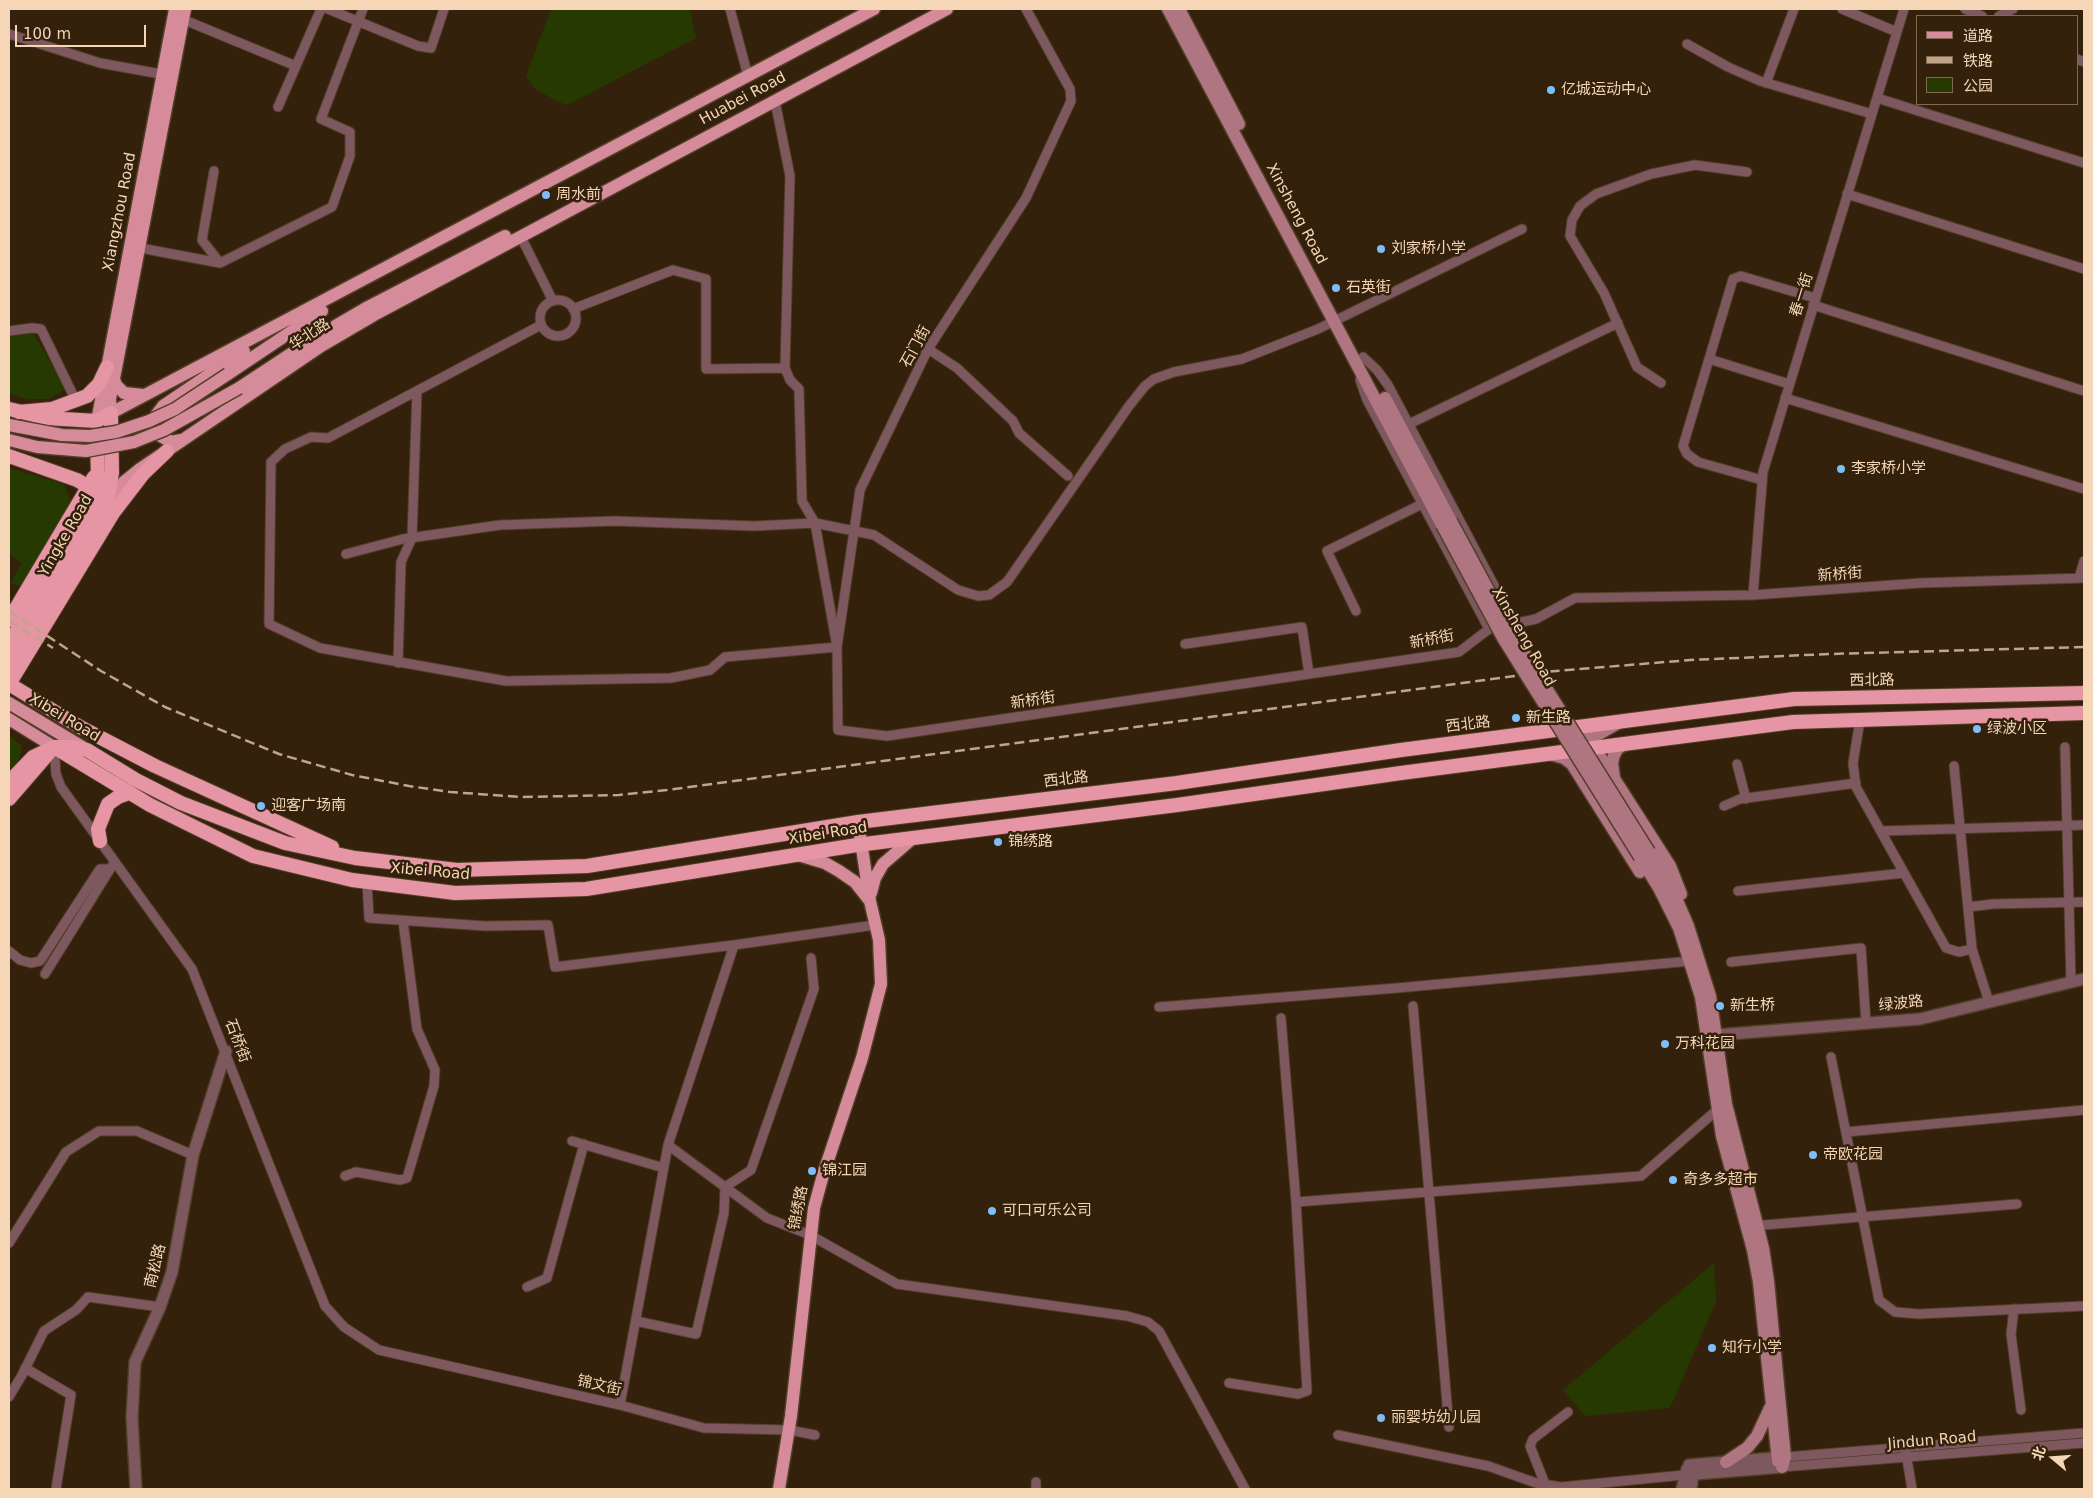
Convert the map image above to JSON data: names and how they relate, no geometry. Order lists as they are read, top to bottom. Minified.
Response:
{"streets":{"highway":["华北路","Yingke Road","西北路","Xibei Road"],"main road":["Huabei Road","Xiangzhou Road","Xinsheng Road","锦绣路"],"street":["春一街","石门街","新桥街","绿波路","石桥街","南松路","锦文街","Jindun Road"]},"crossings":[["Huabei Road","华北路"],["Xiangzhou Road","华北路"],["Xiangzhou Road","Yingke Road"],["Xinsheng Road","绿波路"],["Xinsheng Road","Jindun Road"],["春一街","新桥街"],["华北路","Yingke Road"],["石门街","新桥街"],["西北路","Xibei Road"],["西北路","锦绣路"],["Xibei Road","石桥街"],["Xibei Road","锦绣路"],["石桥街","南松路"],["石桥街","锦文街"],["锦绣路","锦文街"]],"places":["亿城运动中心","周水前","刘家桥小学","石英街","李家桥小学","新生路","绿波小区","迎客广场南","锦绣路","新生桥","万科花园","帝欧花园","锦江园","奇多多超市","可口可乐公司","知行小学","丽婴坊幼儿园"],"legend":["道路","铁路","公园"],"scale_bar":"100 m","north":"left"}
